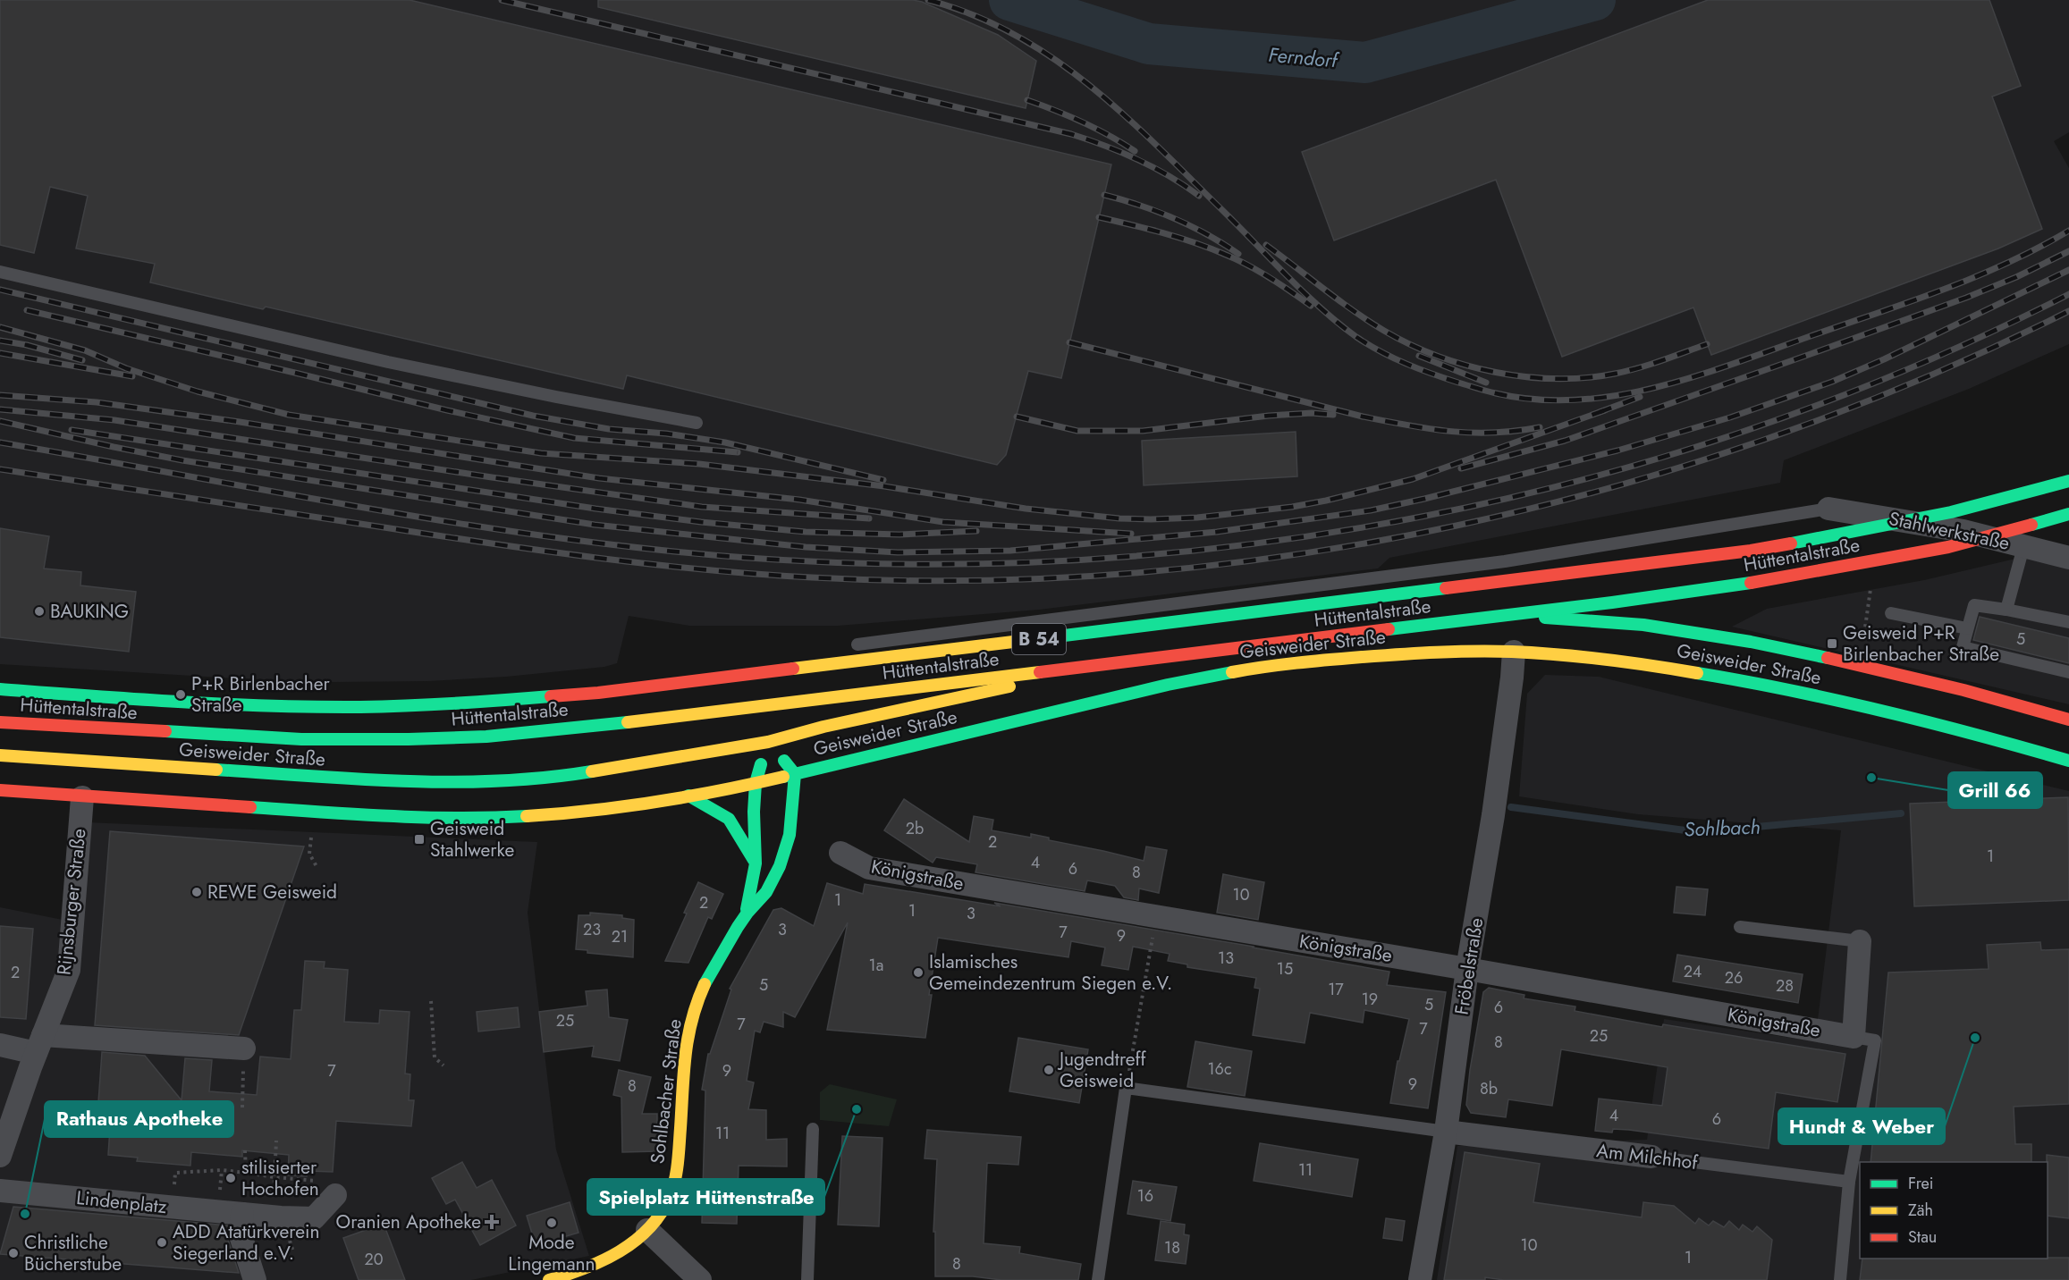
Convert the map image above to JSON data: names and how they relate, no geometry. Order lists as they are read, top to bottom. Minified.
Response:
{"streets":{"main road":["Hüttentalstraße","B 54","Geisweider Straße","Sohlbacher Straße"],"street":["Stahlwerkstraße","Königstraße","Rijnsburger Straße","Fröbelstraße","Am Milchhof","Lindenplatz"]},"crossings":[["Geisweider Straße","Rijnsburger Straße"],["Geisweider Straße","Fröbelstraße"],["Geisweider Straße","Sohlbacher Straße"],["Königstraße","Fröbelstraße"],["Königstraße","Am Milchhof"],["Fröbelstraße","Am Milchhof"]],"water":["Ferndorf","Sohlbach"],"places":{"other":["BAUKING","P+R Birlenbacher Straße","Grill 66","REWE Geisweid","Islamisches Gemeindezentrum Siegen e.V.","Hundt & Weber","Jugendtreff Geisweid","Spielplatz Hüttenstraße","stilisierter Hochofen","Rathaus Apotheke","Mode Lingemann","ADD Atatürkverein Siegerland e.V.","Christliche Bücherstube"],"transit":["Geisweid P+R Birlenbacher Straße","Geisweid Stahlwerke"],"health":["Oranien Apotheke"]},"house_numbers":["5","2b","2","1","4","6","8","10","1","2","1","3","23","3","7","9","21","13","1a","15","24","2","26","5","28","17","19","5","6","25","7","7","25","8","16c","7","9","9","8","8b","4","6","11","11","16","10","18","1","20","8"],"legend":["Frei","Zäh","Stau"]}
